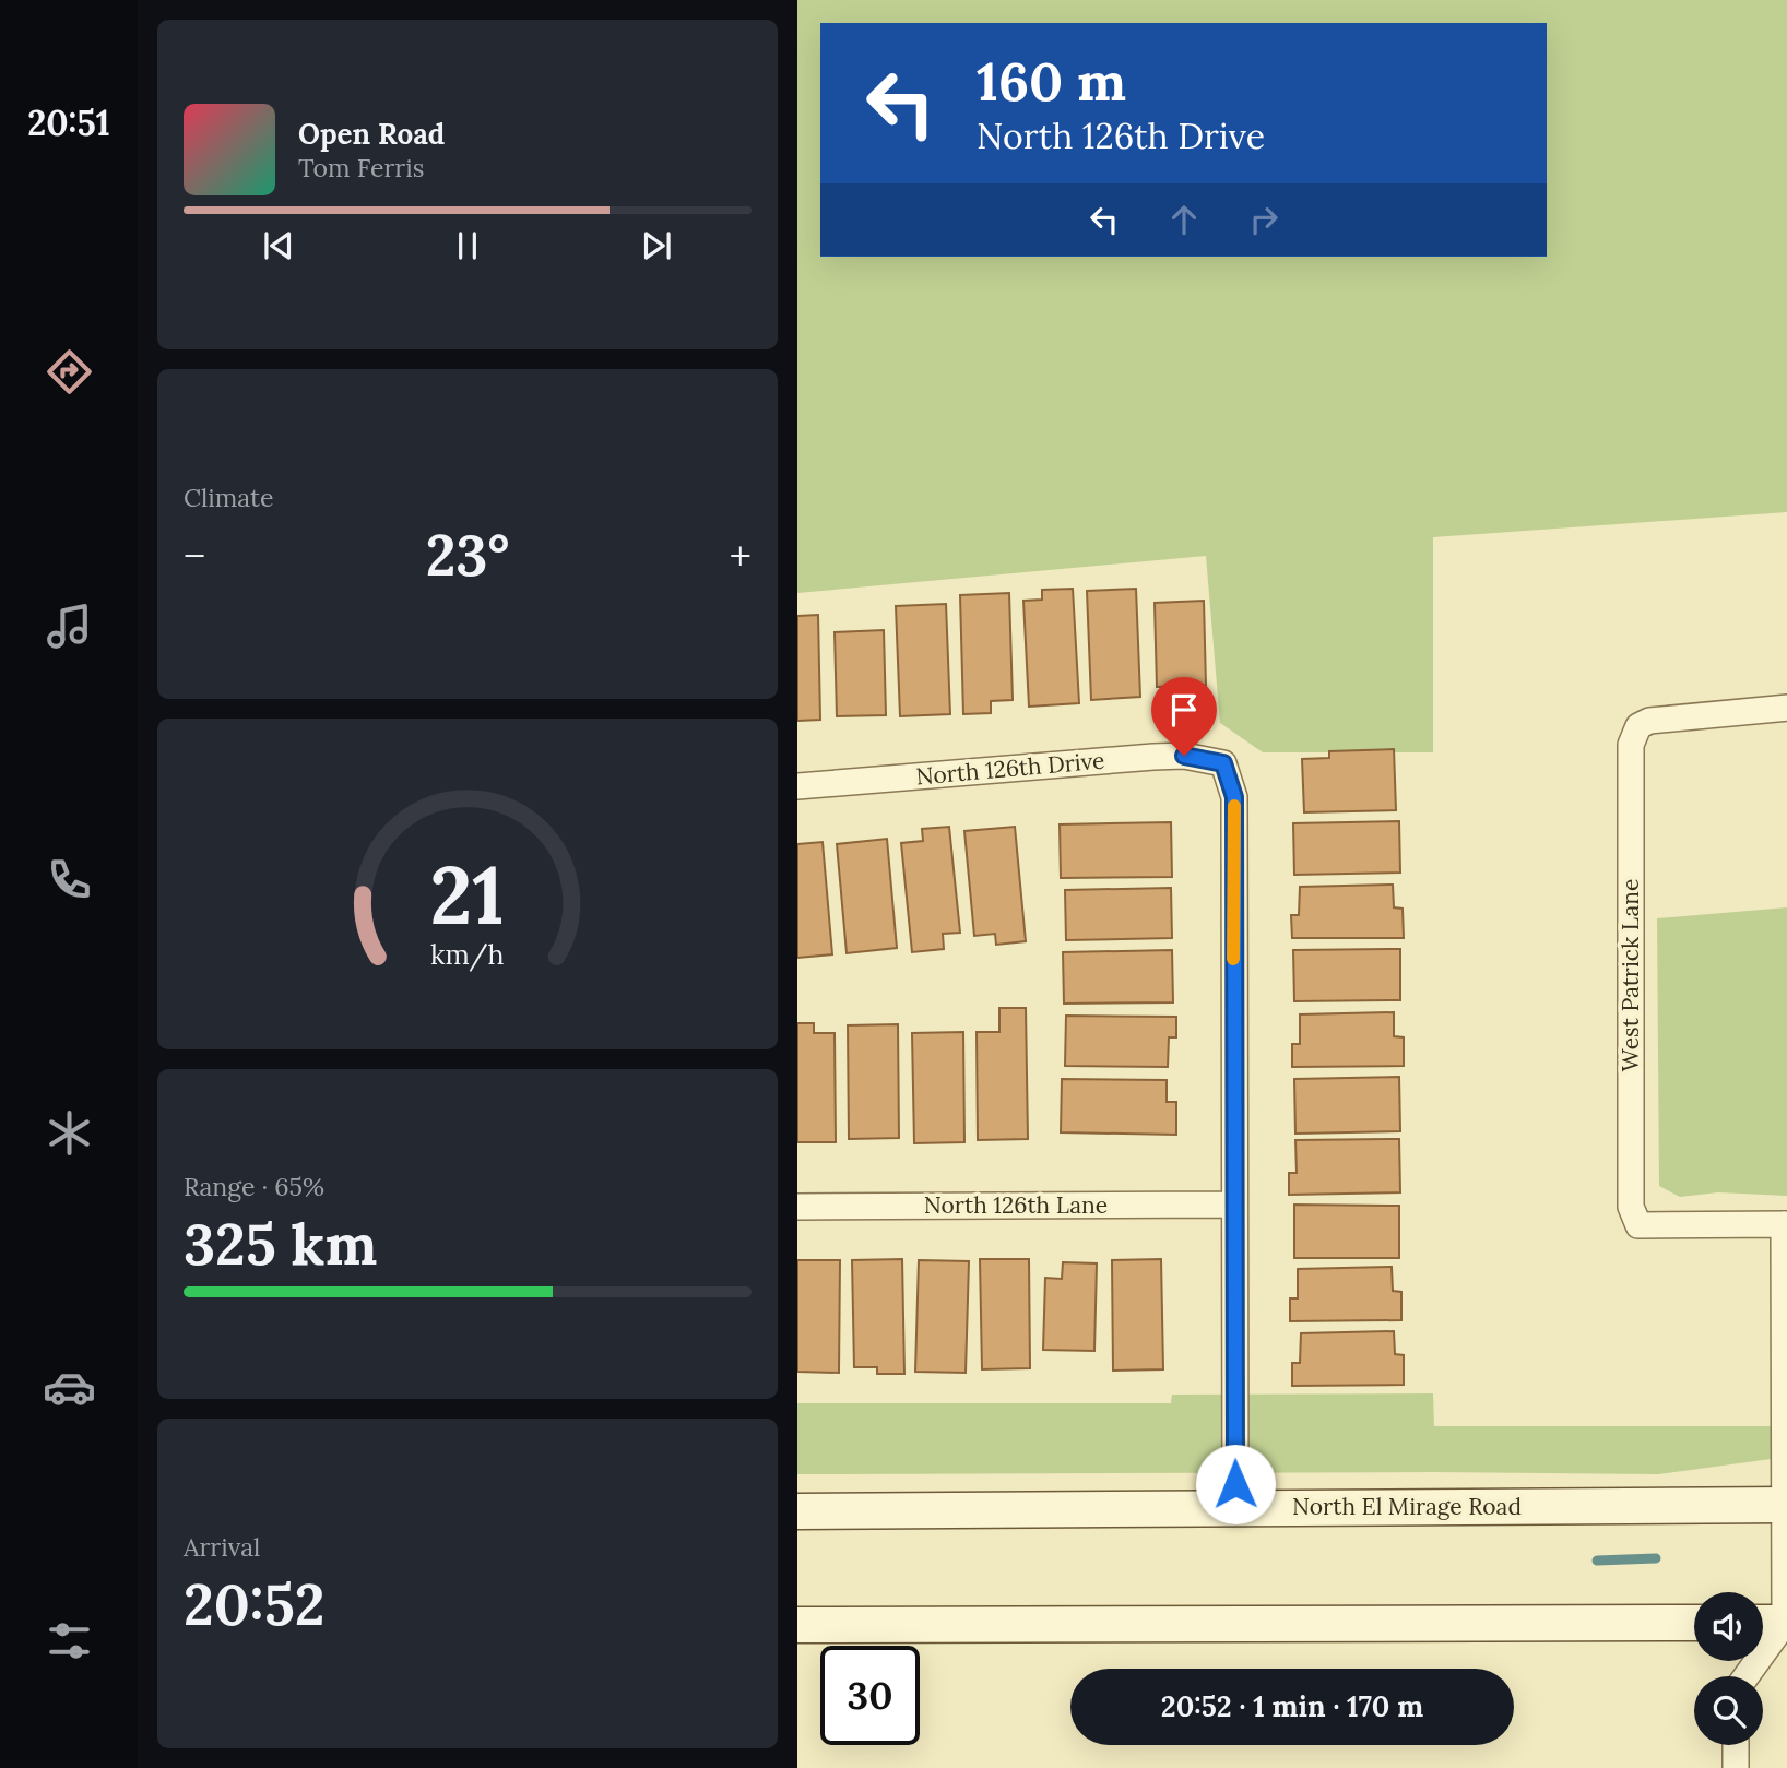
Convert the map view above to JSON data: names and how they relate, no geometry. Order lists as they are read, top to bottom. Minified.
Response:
{"streets":{"main road":["North El Mirage Road"],"street":["North 126th Drive","West Patrick Lane","North 126th Lane"]},"crossings":[["North 126th Drive","North 126th Lane"]],"page":{"tabs":"20:51","turn":["160 m","North 126th Drive"],"song":["Open Road","Tom Ferris"],"tile":["Climate",["Range · 65%","325 km"],["Arrival","20:52"]],"heat":["−","23°","+"],"limit":"30","trip":"20:52 · 1 min · 170 m","gauge":["21","km/h"]}}
